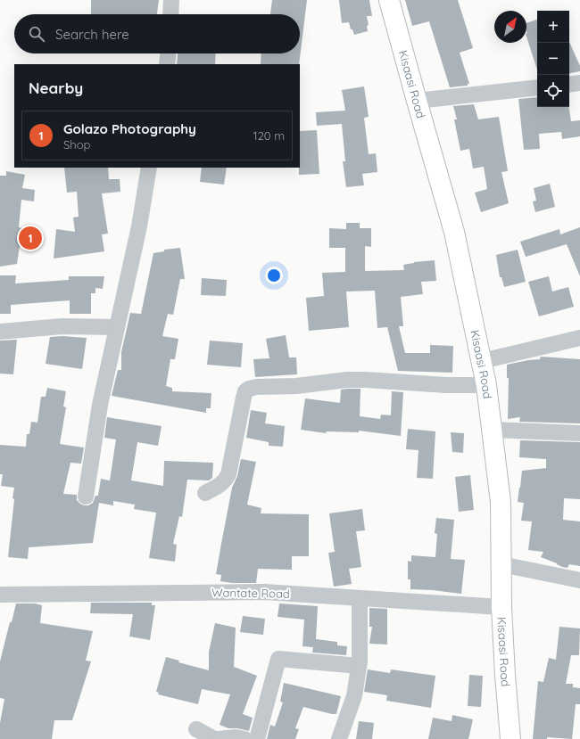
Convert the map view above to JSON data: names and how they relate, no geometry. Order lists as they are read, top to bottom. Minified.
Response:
{"streets":{"main road":["Kisaasi Road"],"street":["Wantate Road"]},"crossings":[["Kisaasi Road","Wantate Road"]],"north":"top right","page":{"map_buttons":["+","−"],"search":"Search here","heading":"Nearby","list":[{"mark":"1","name":"Golazo Photography","note":"Shop","value":"120 m"}],"pins":"1"}}
